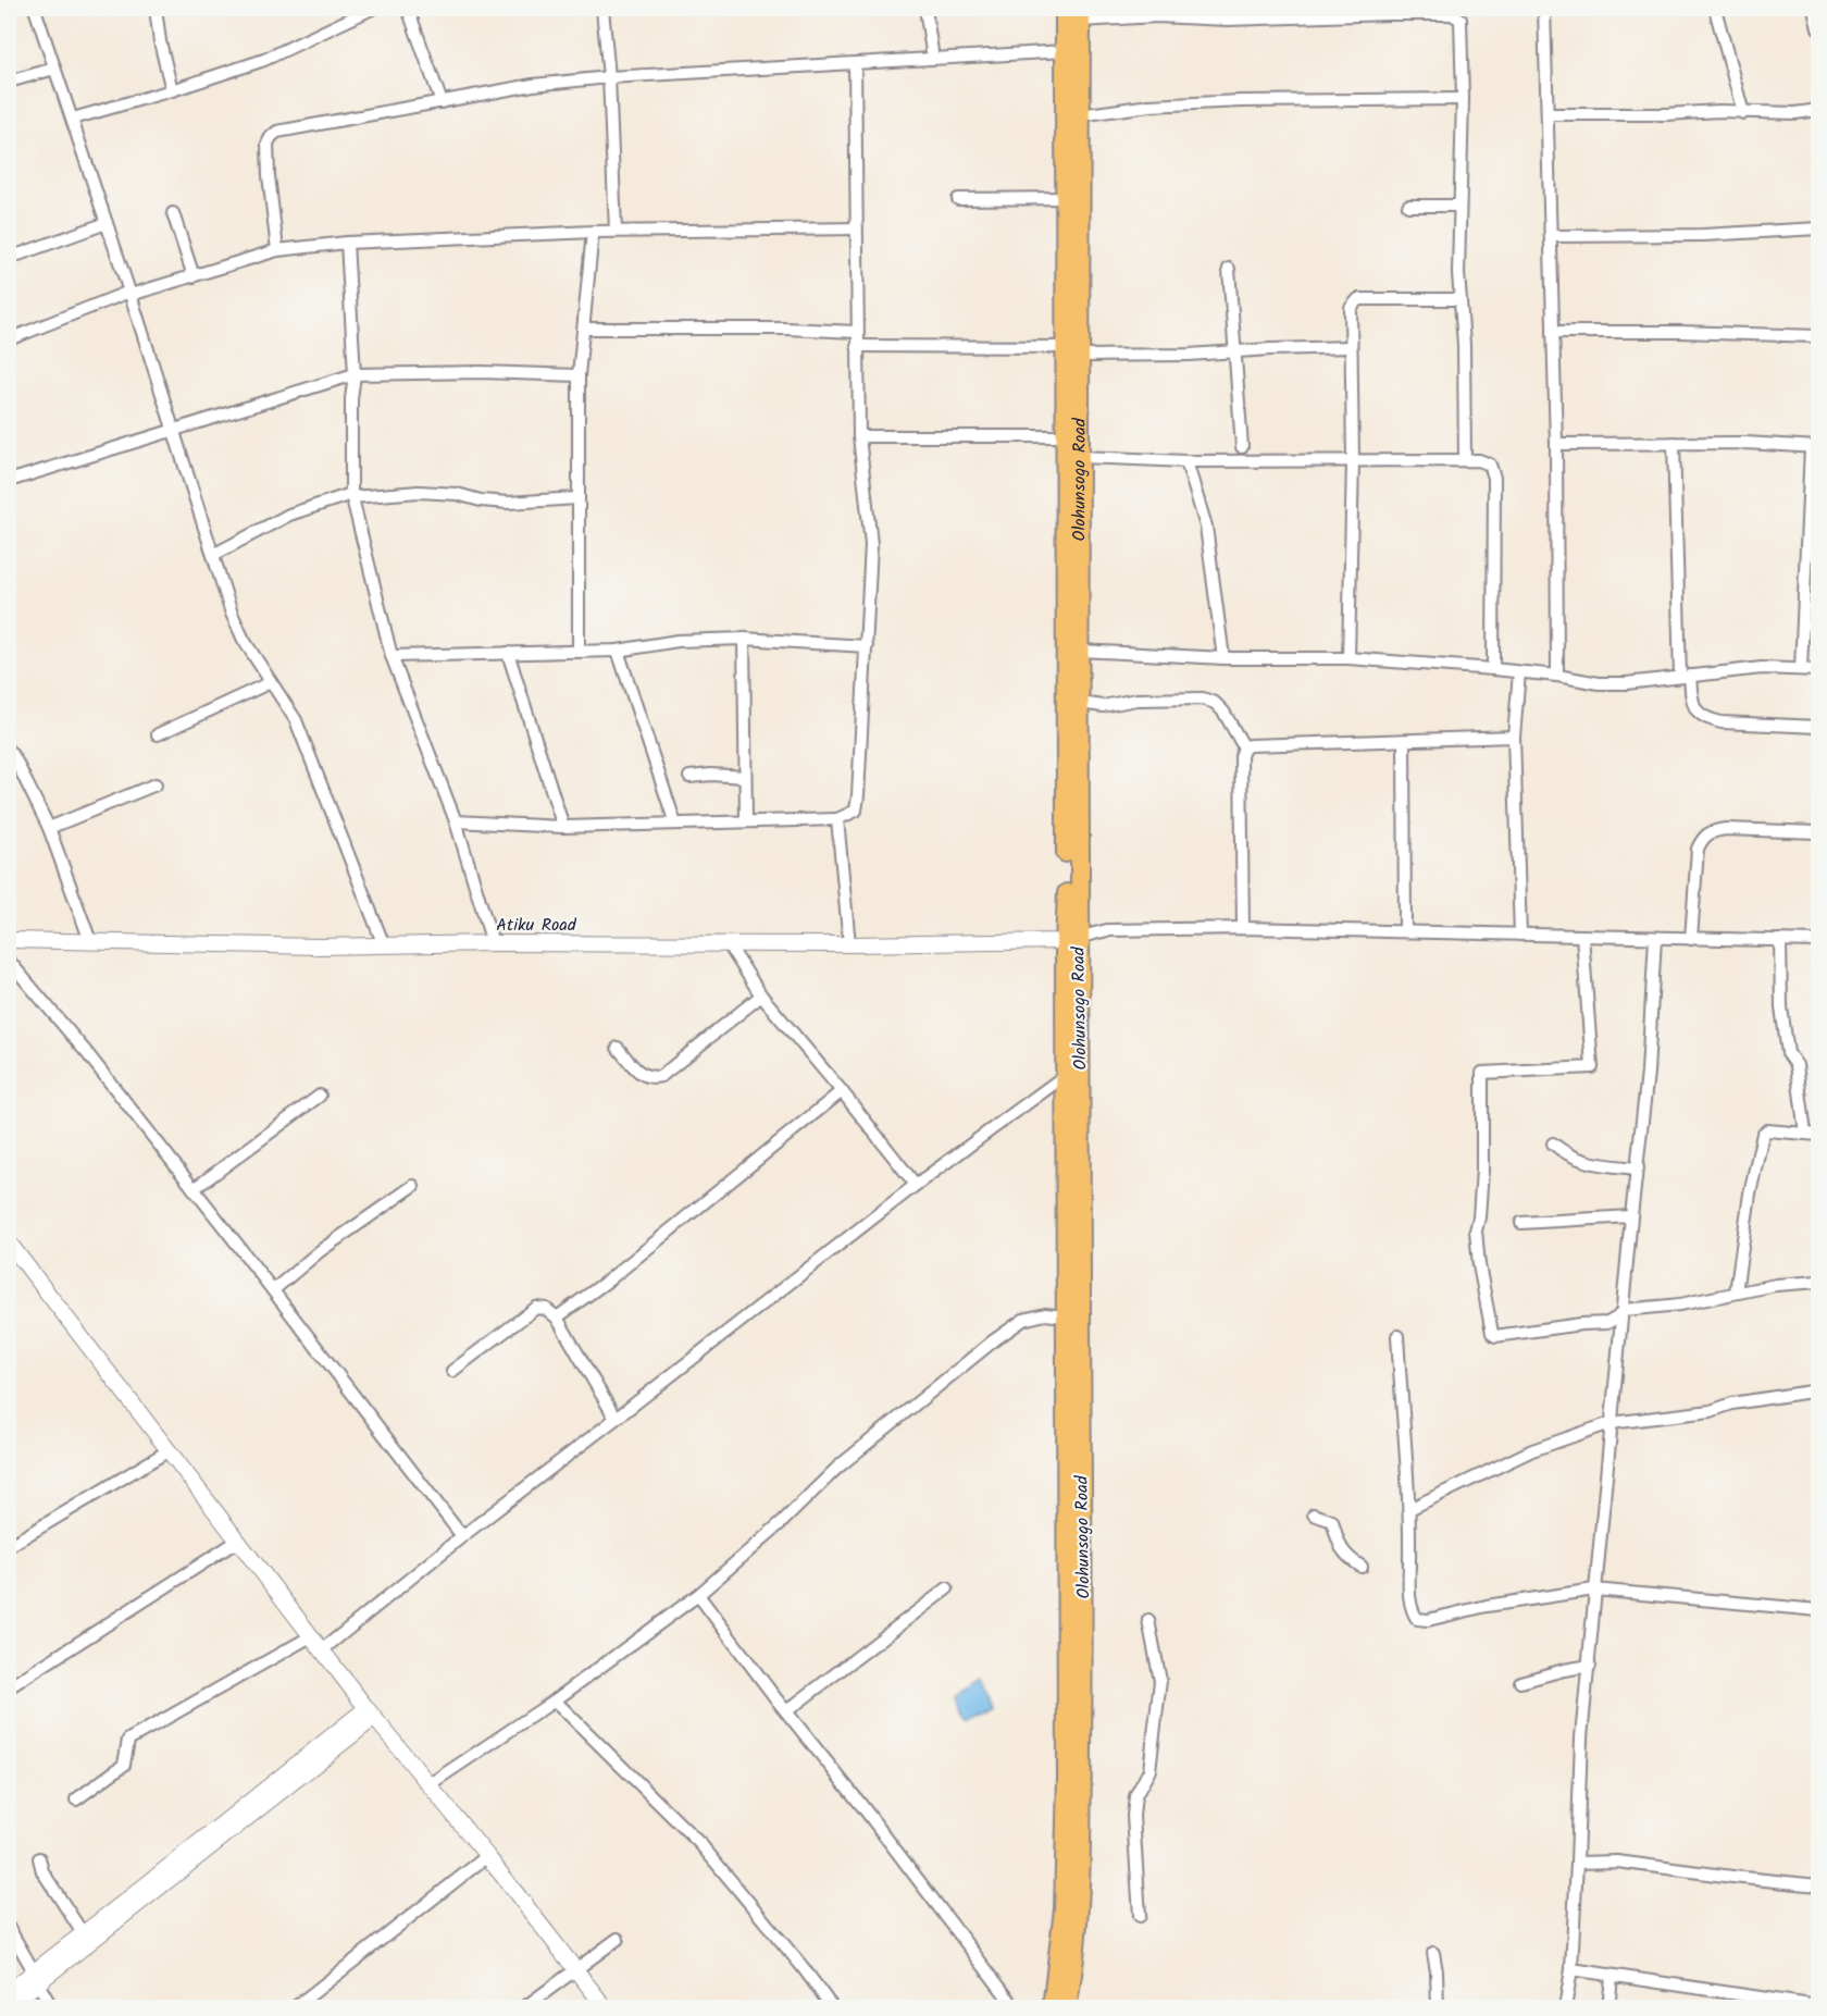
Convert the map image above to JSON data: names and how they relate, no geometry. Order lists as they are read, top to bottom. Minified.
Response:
{"streets":{"main road":["Olohunsogo Road"],"street":["Atiku Road"]},"crossings":[["Olohunsogo Road","Atiku Road"]]}
